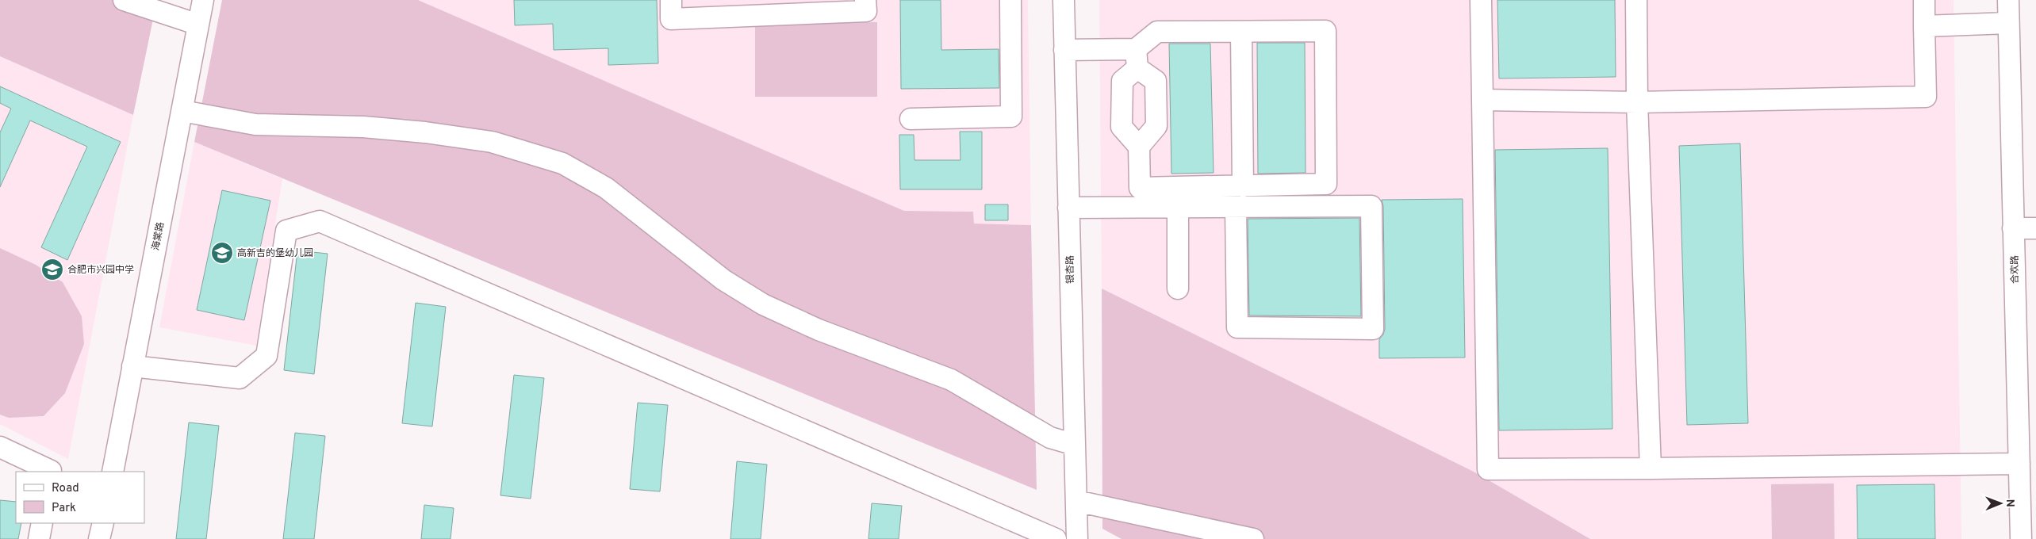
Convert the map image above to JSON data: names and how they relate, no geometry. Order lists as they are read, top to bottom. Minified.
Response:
{"streets":{"street":["海棠路","银杏路","合欢路"]},"places":{"school or university":["高新吉的堡幼儿园","合肥市兴园中学"]},"legend":["Road","Park"],"north":"right"}
